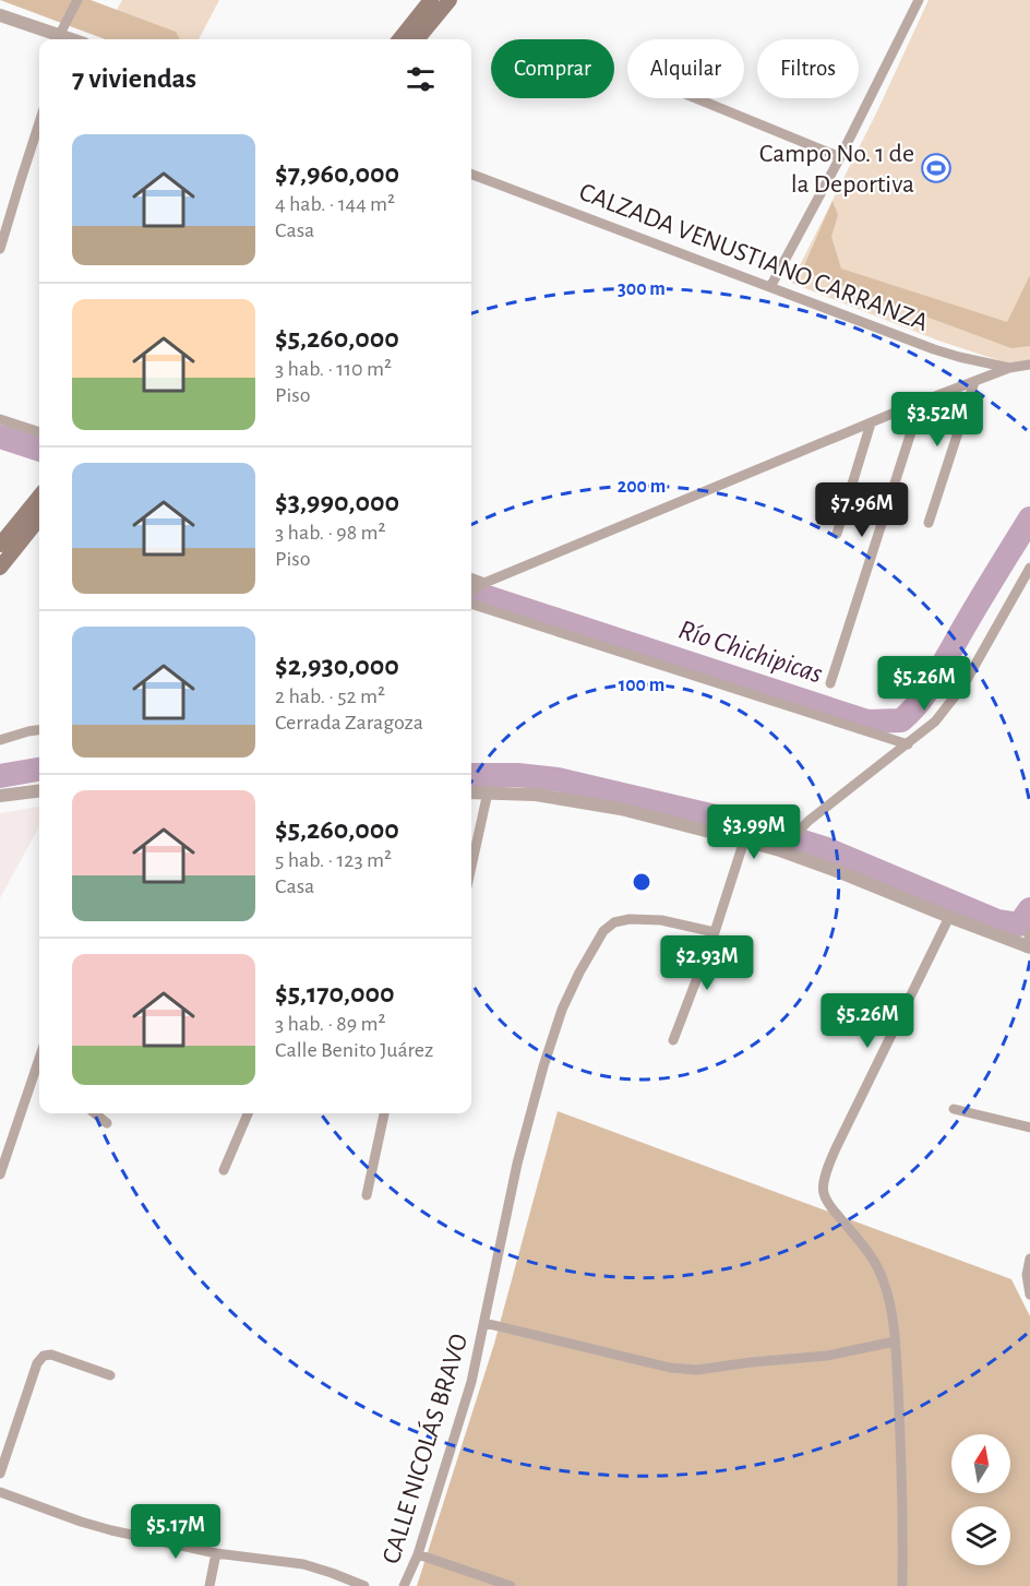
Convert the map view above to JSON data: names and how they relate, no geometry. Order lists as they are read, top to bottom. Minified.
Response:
{"streets":{"street":["CALZADA VENUSTIANO CARRANZA","CALLE NICOLÁS BRAVO"]},"water":["Río Chichipicas"],"places":{"sports":["Campo No. 1 de la Deportiva"]},"north":"top","page":{"chip":["Comprar","Alquilar","Filtros"],"heading":"7 viviendas","list":[{"name":"$7,960,000","note":"4 hab. · 144 m² · Casa"},{"name":"$5,260,000","note":"3 hab. · 110 m² · Piso"},{"name":"$3,990,000","note":"3 hab. · 98 m² · Piso"},{"name":"$2,930,000","note":"2 hab. · 52 m² · Cerrada Zaragoza"},{"name":"$5,260,000","note":"5 hab. · 123 m² · Casa"},{"name":"$5,170,000","note":"3 hab. · 89 m² · Calle Benito Juárez"}],"price":["$3.52M","$7.96M","$5.26M","$3.99M","$2.93M","$5.26M","$5.17M"]},"rings":["300 m","200 m","100 m"]}
